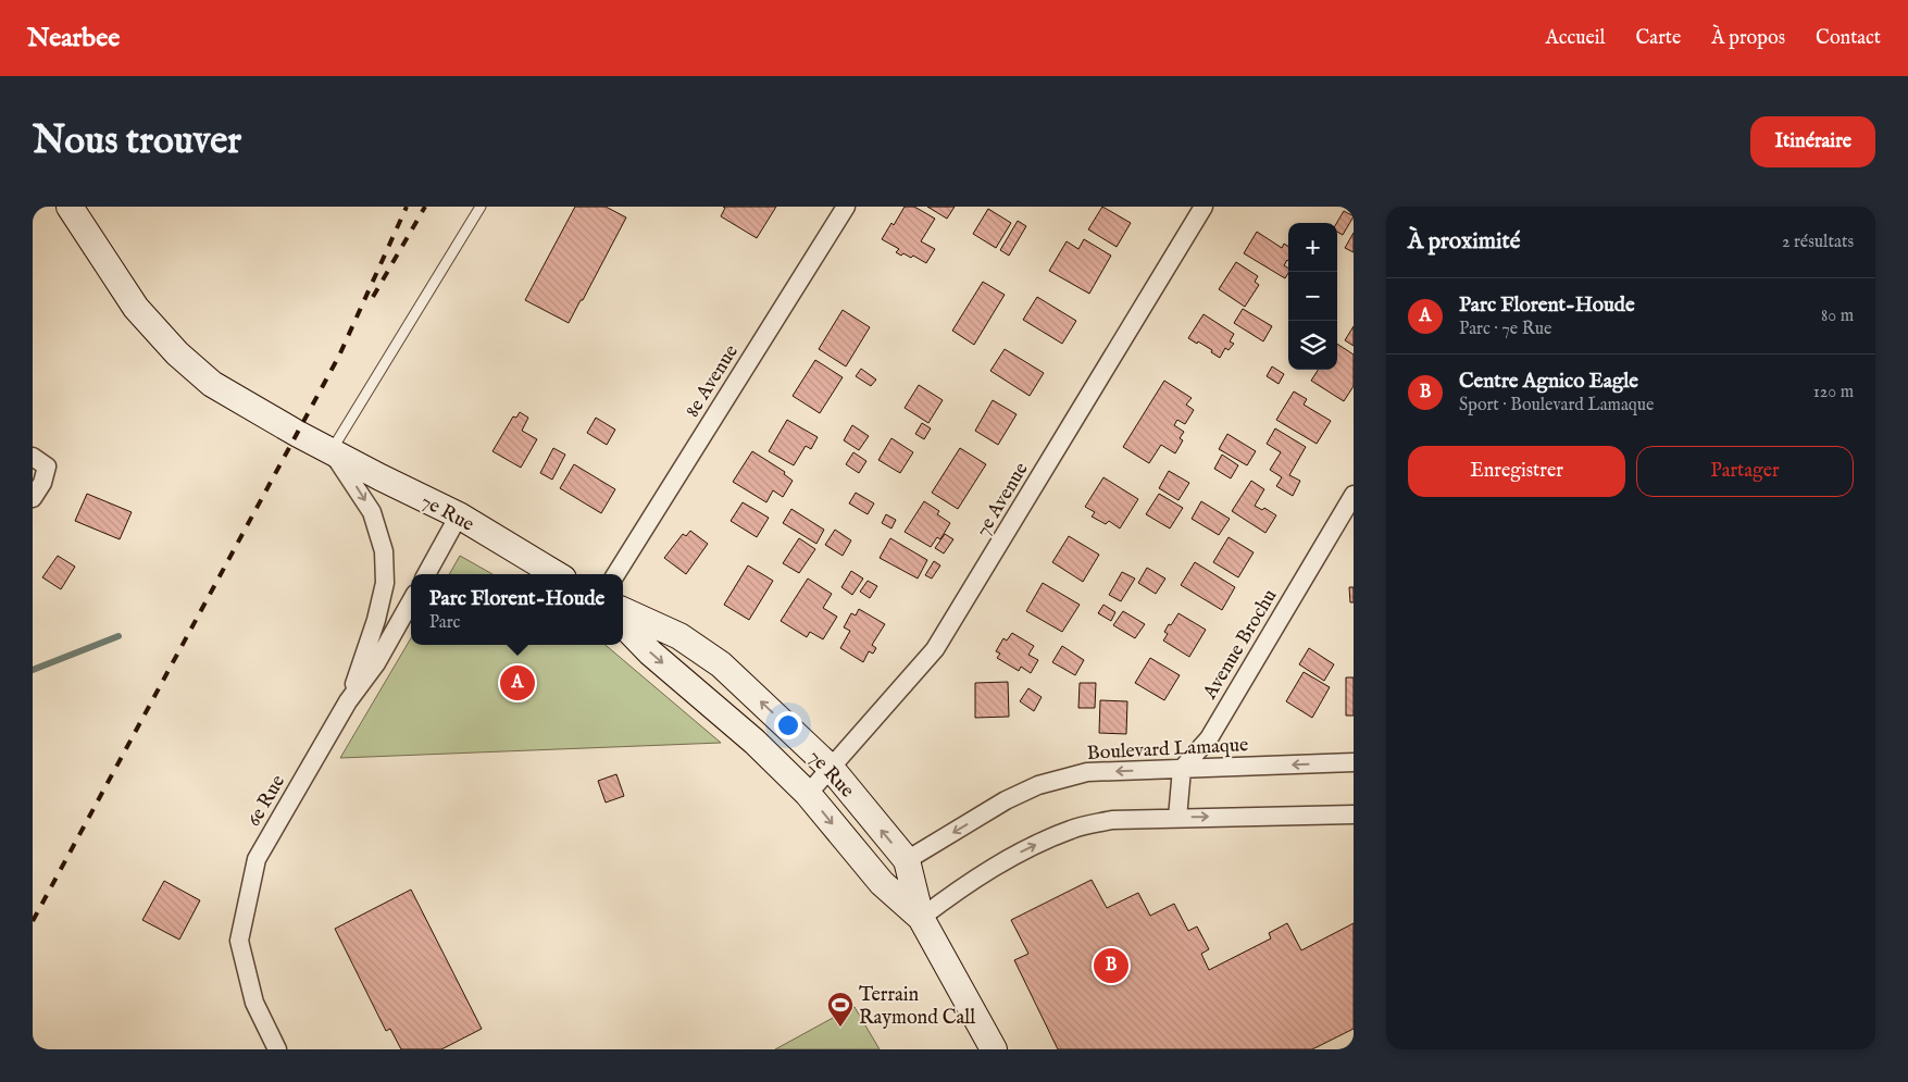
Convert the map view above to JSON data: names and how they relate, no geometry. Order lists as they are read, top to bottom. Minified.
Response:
{"streets":{"main road":["7e Rue"],"street":["8e Avenue","7e Avenue","Avenue Brochu","Boulevard Lamaque","6e Rue"]},"crossings":[["7e Avenue","7e Rue"],["7e Rue","Boulevard Lamaque"],["Avenue Brochu","Boulevard Lamaque"]],"places":{"sports":["Terrain Raymond Call"]},"page":{"header":"Nearbee","nav":["Accueil","Carte","À propos","Contact"],"buttons":["Itinéraire",["Enregistrer","Partager"]],"title":"Nous trouver","heading":["À proximité","2 résultats"],"map_buttons":["+","−"],"list":[{"mark":"A","name":"Parc Florent-Houde","note":"Parc · 7e Rue","value":"80 m"},{"mark":"B","name":"Centre Agnico Eagle","note":"Sport · Boulevard Lamaque","value":"120 m"}],"popup":["Parc Florent-Houde","Parc"],"pins":["A","B"]}}
